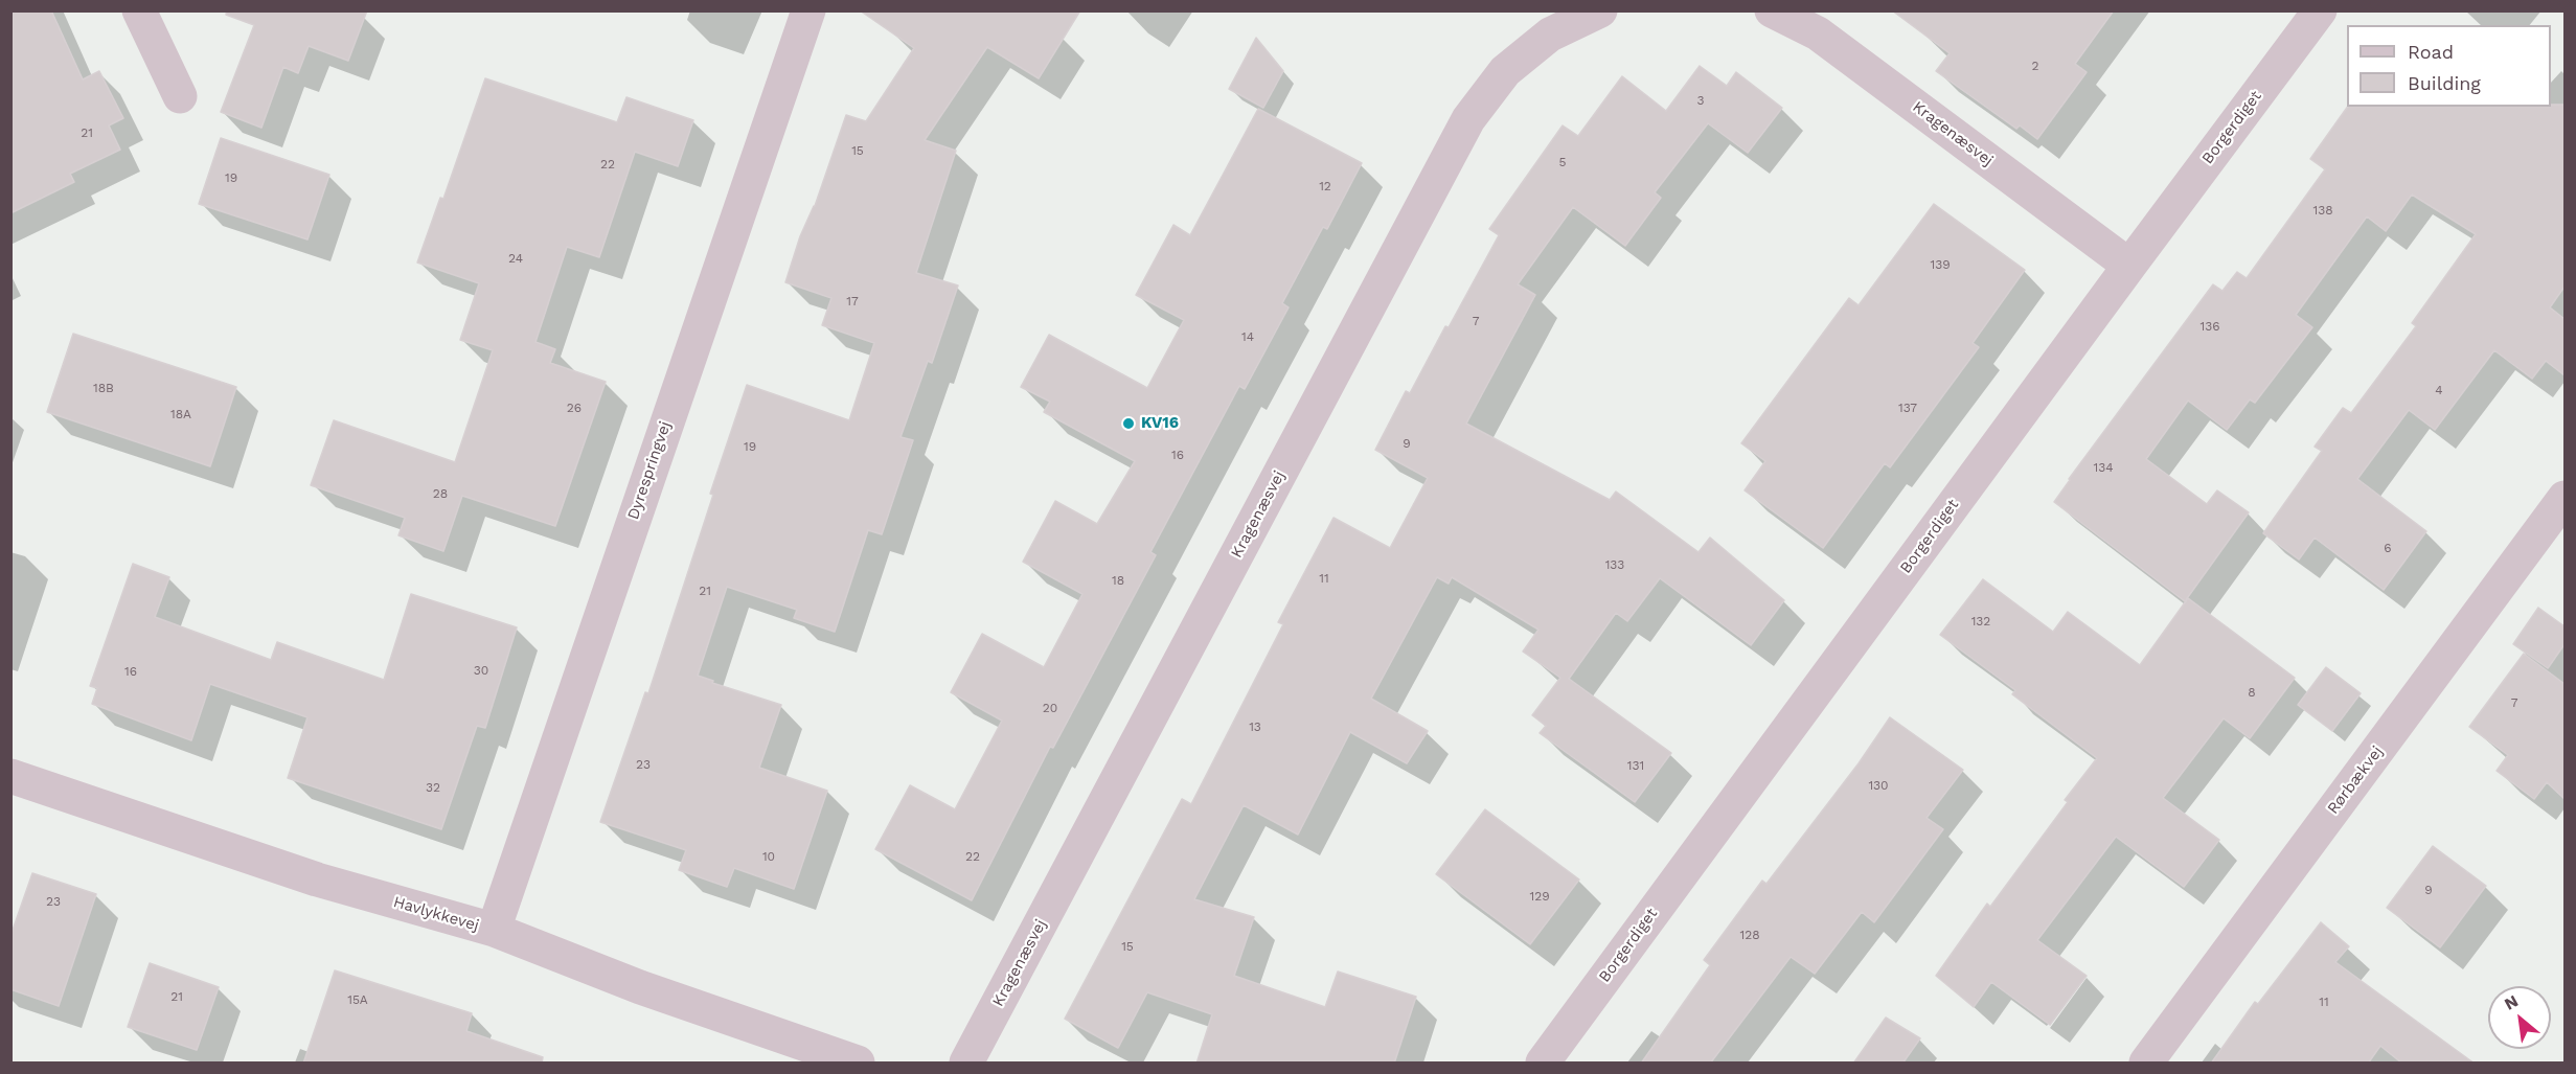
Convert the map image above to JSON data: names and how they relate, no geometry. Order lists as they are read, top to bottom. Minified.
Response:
{"streets":{"street":["Borgerdiget","Kragenæsvej","Dyrespringvej","Rørbækvej","Havlykkevej"]},"crossings":[["Borgerdiget","Kragenæsvej"],["Dyrespringvej","Havlykkevej"]],"places":["KV16"],"house_numbers":["2","3","21","15","5","22","19","12","138","24","139","17","7","136","14","18B","4","26","137","18A","9","19","16","134","28","6","133","11","18","21","132","30","16","8","7","20","13","23","131","130","32","10","22","9","129","23","128","15","21","15A","11"],"legend":["Road","Building"],"north":"top left"}
